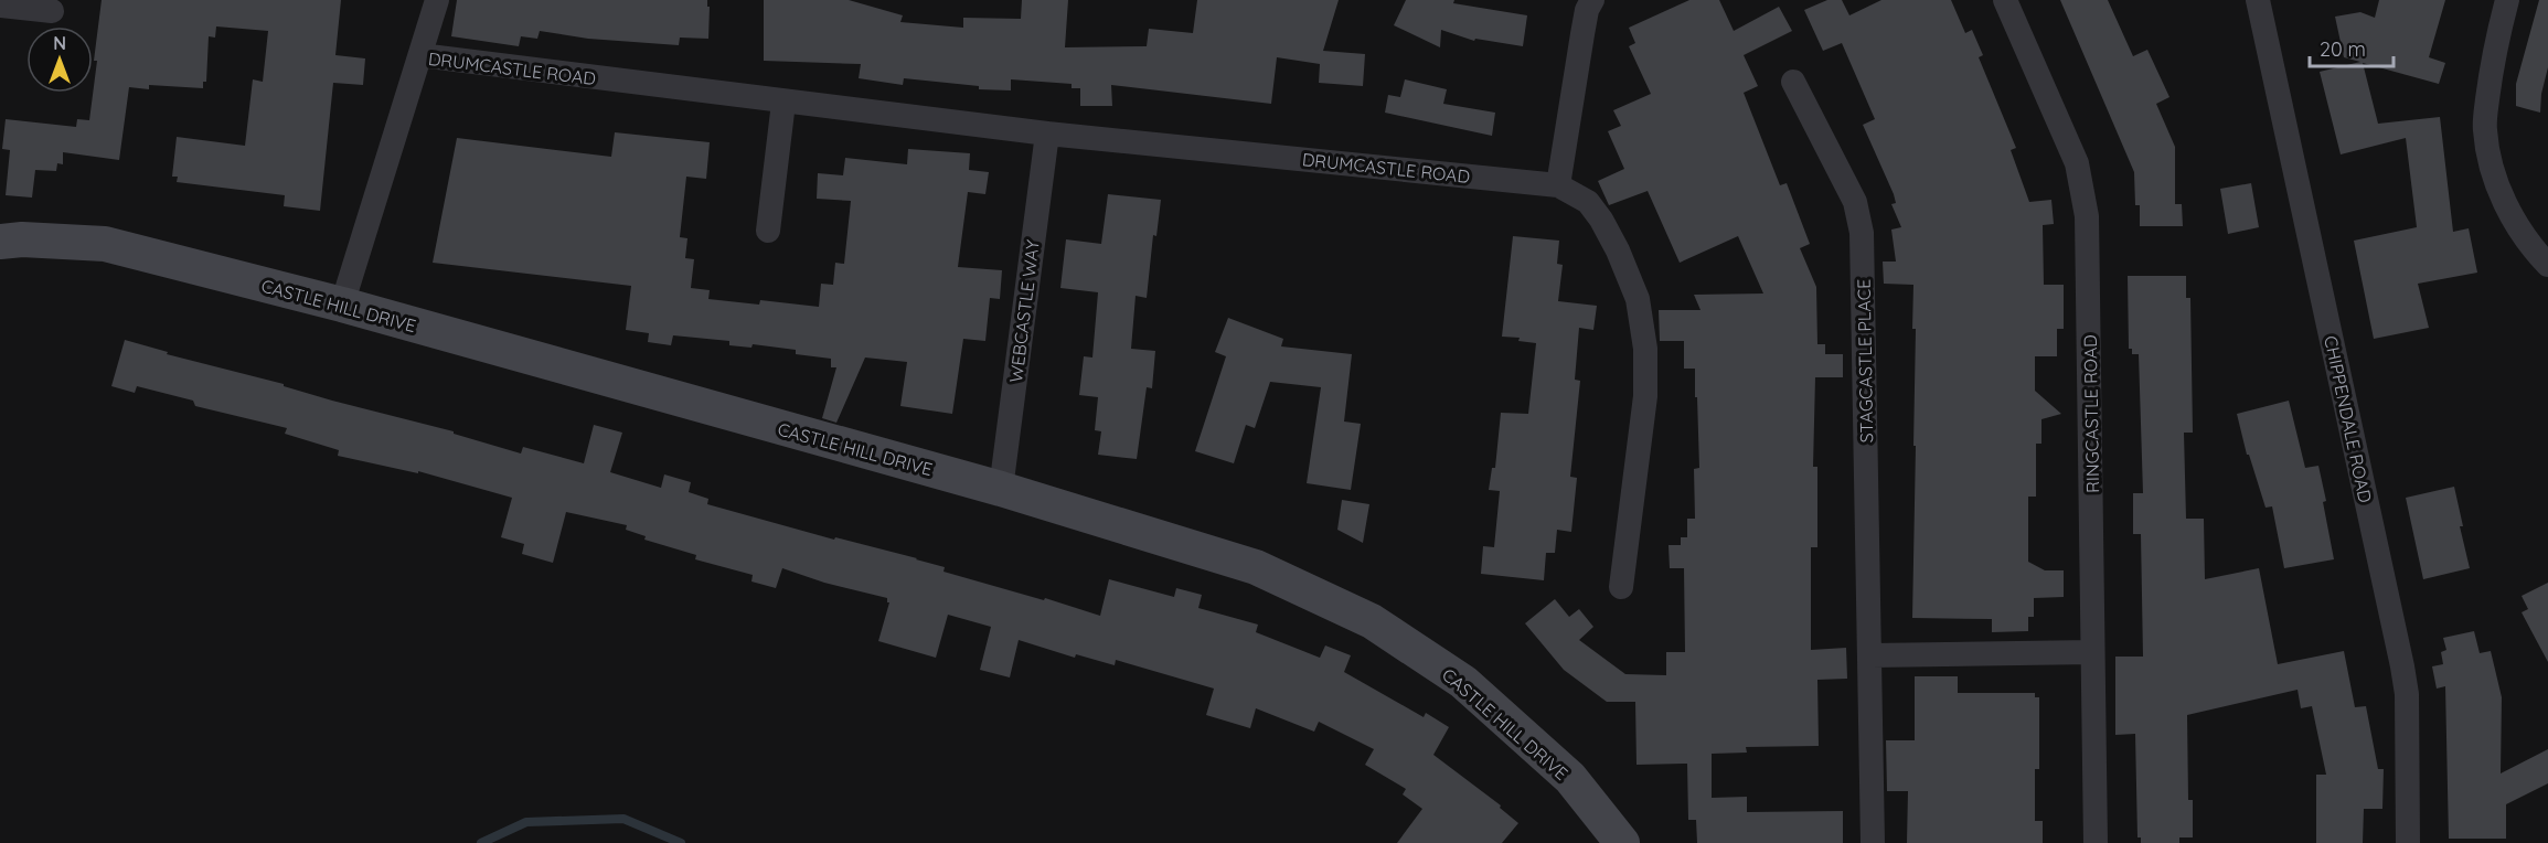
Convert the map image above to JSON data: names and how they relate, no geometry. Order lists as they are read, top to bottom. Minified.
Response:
{"streets":{"street":["DRUMCASTLE ROAD","CASTLE HILL DRIVE","WEBCASTLE WAY","STAGCASTLE PLACE","RINGCASTLE ROAD","CHIPPENDALE ROAD"]},"crossings":[["DRUMCASTLE ROAD","CASTLE HILL DRIVE"],["DRUMCASTLE ROAD","WEBCASTLE WAY"],["CASTLE HILL DRIVE","WEBCASTLE WAY"]],"scale_bar":"20 m","north":"top"}
